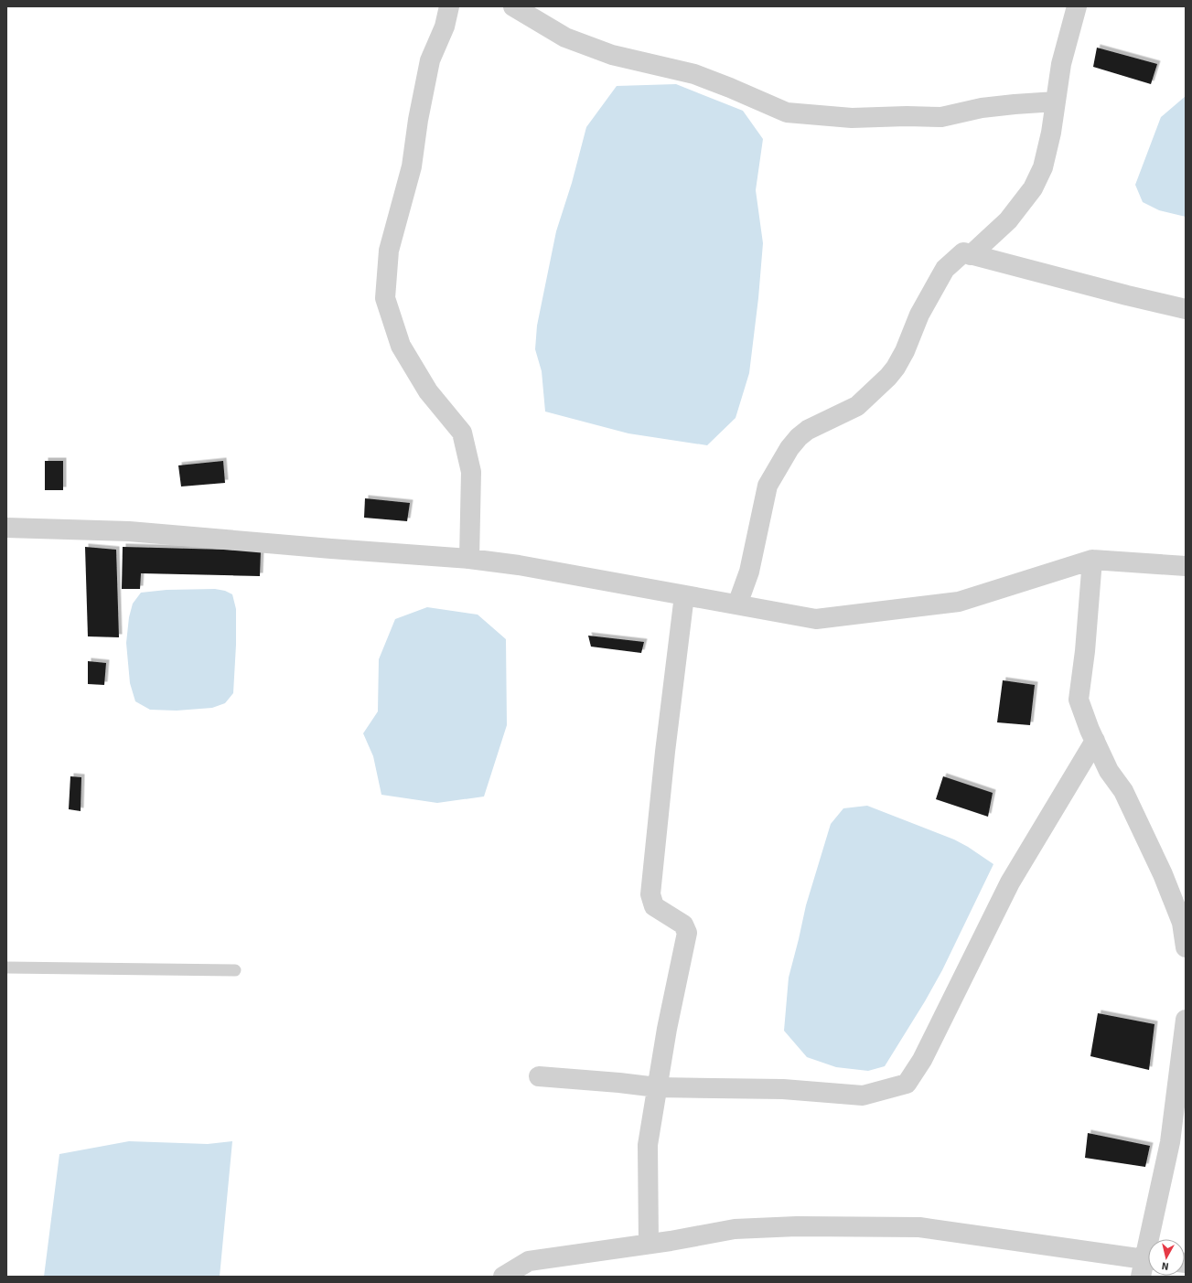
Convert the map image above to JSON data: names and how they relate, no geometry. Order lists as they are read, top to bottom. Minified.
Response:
{"north":"bottom"}
